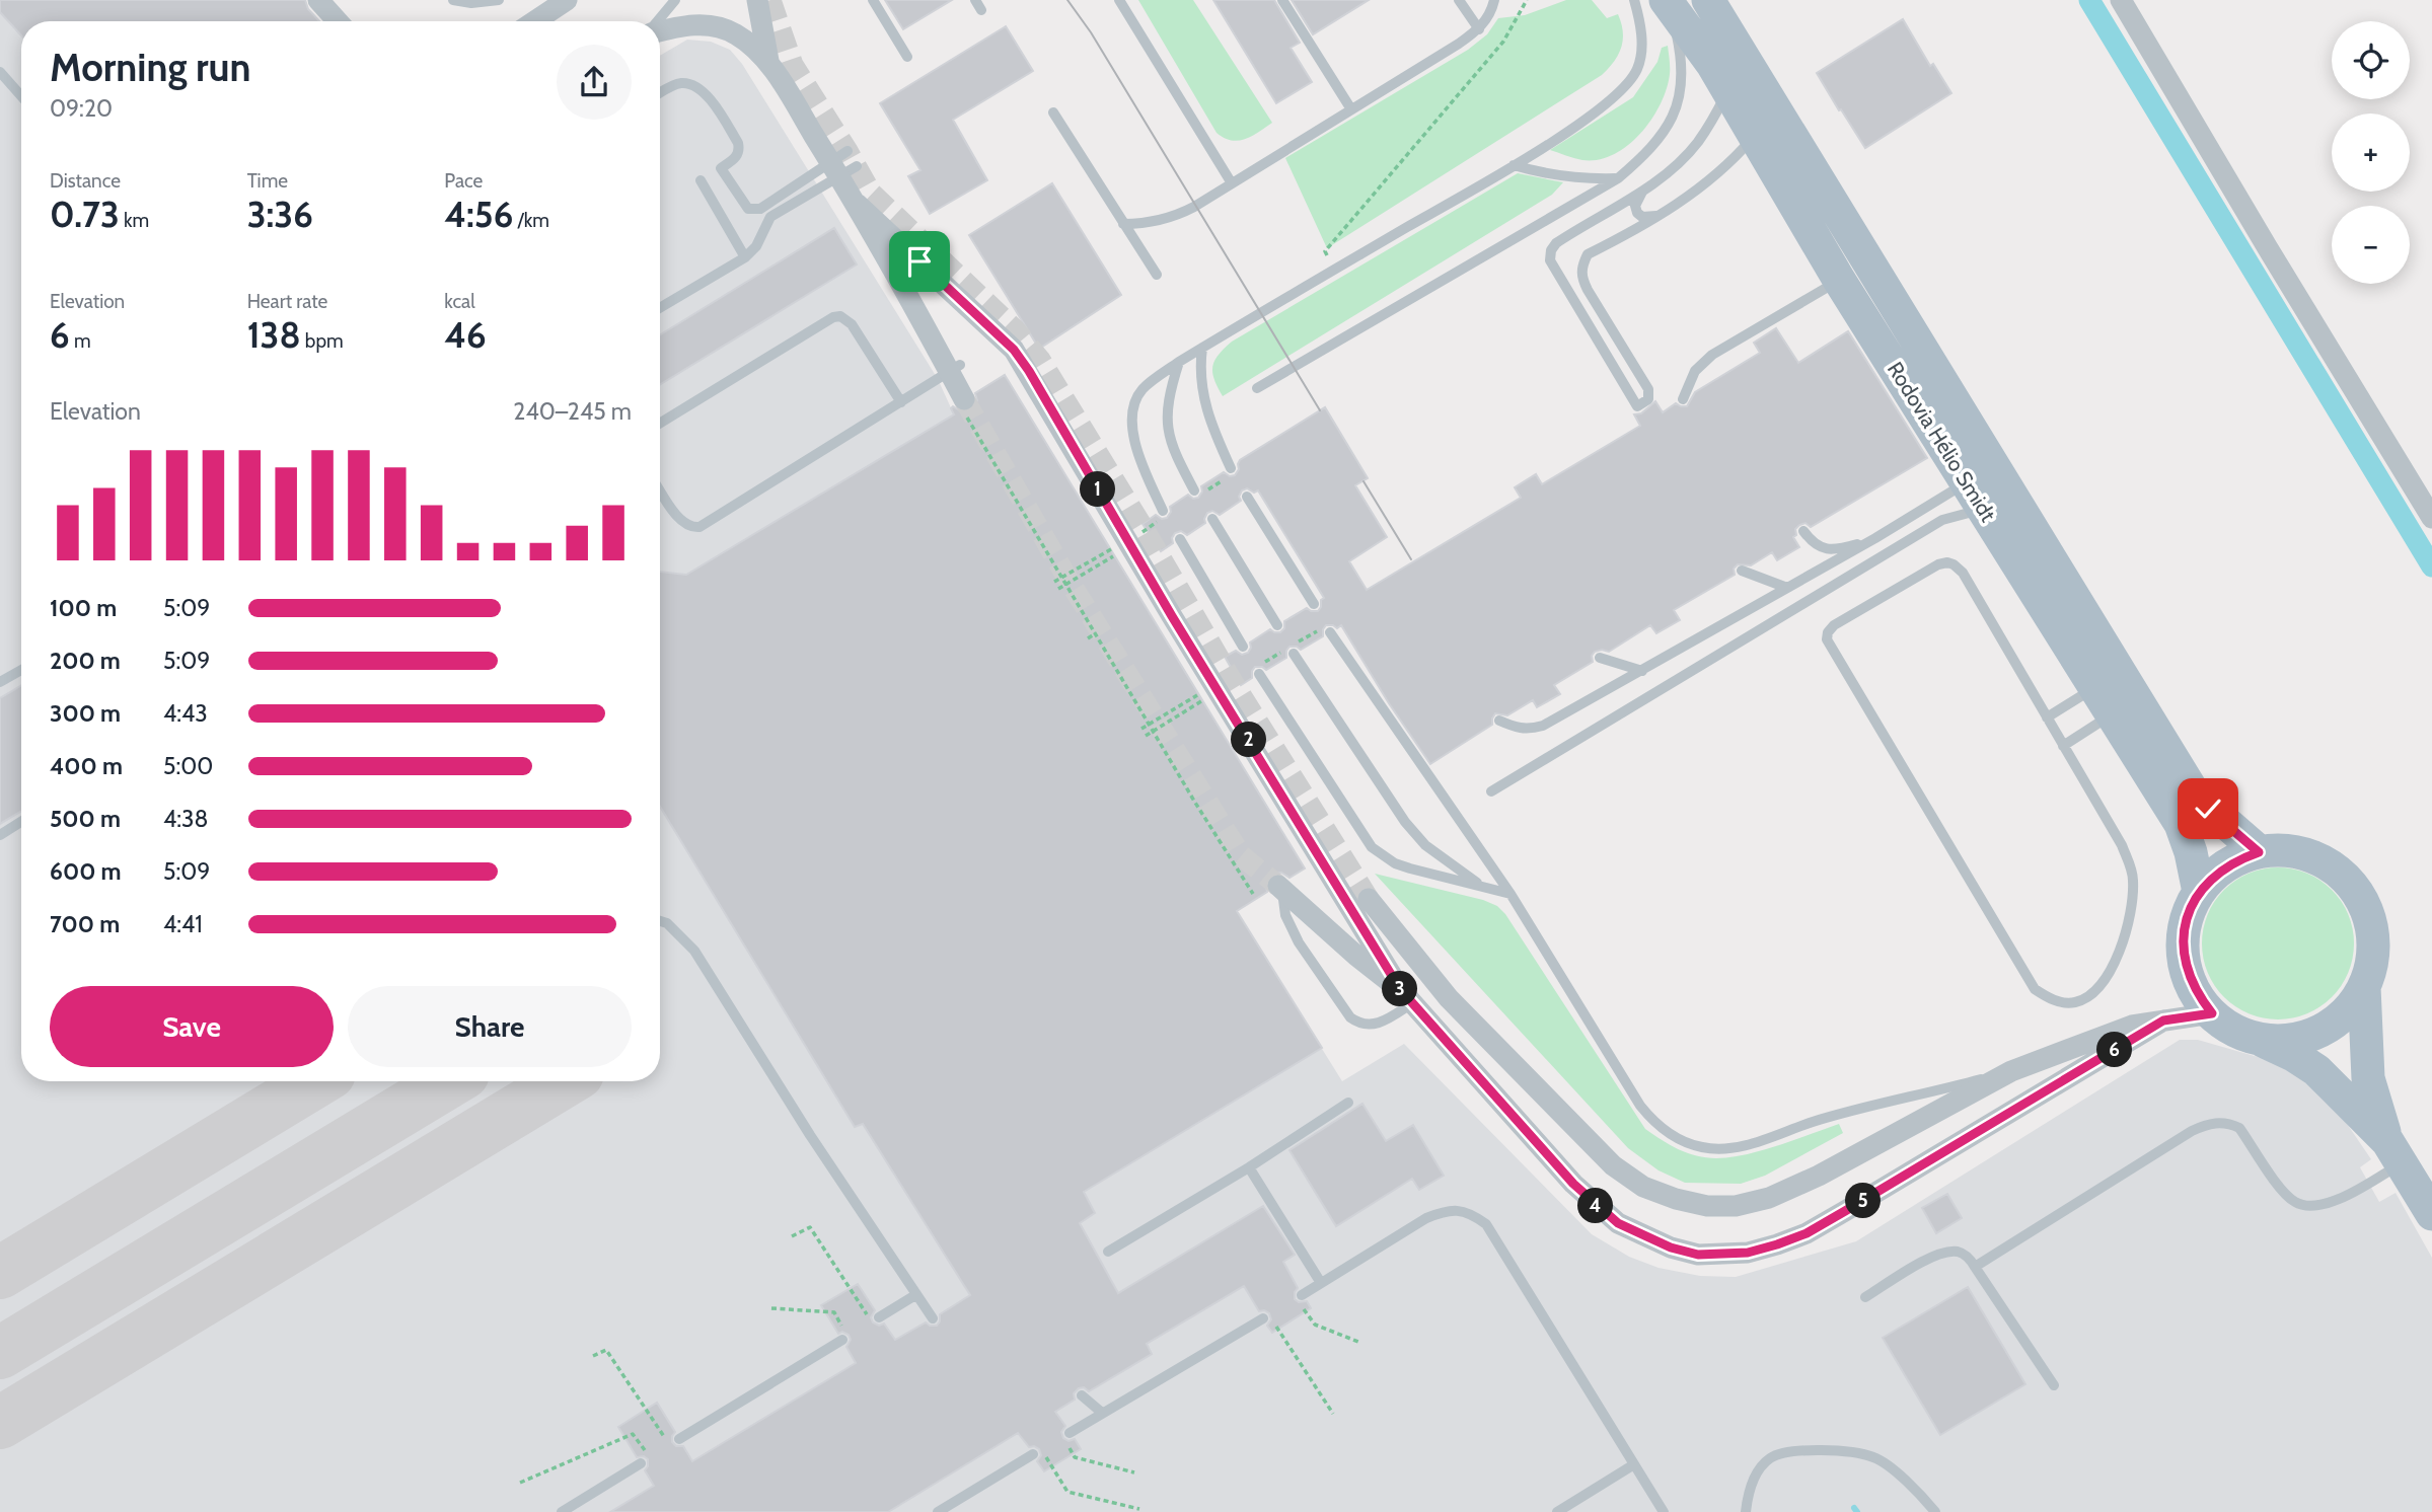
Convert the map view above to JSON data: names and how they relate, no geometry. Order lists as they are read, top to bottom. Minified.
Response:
{"streets":{"main road":["Rodovia Hélio Smidt"]},"page":{"map_buttons":["+","−"],"heading":["Morning run","09:20"],"stats":[["Distance","0.73 km"],["Time","3:36"],["Pace","4:56 /km"],["Elevation","6 m"],["Heart rate","138 bpm"],["kcal","46"]],"chart":["Elevation","240–245 m"],"pins":["1","2","3","6","5","4"],"list":[{"name":"100 m","note":"5:09"},{"name":"200 m","note":"5:09"},{"name":"300 m","note":"4:43"},{"name":"400 m","note":"5:00"},{"name":"500 m","note":"4:38"},{"name":"600 m","note":"5:09"},{"name":"700 m","note":"4:41"}],"buttons":["Save","Share"]}}
